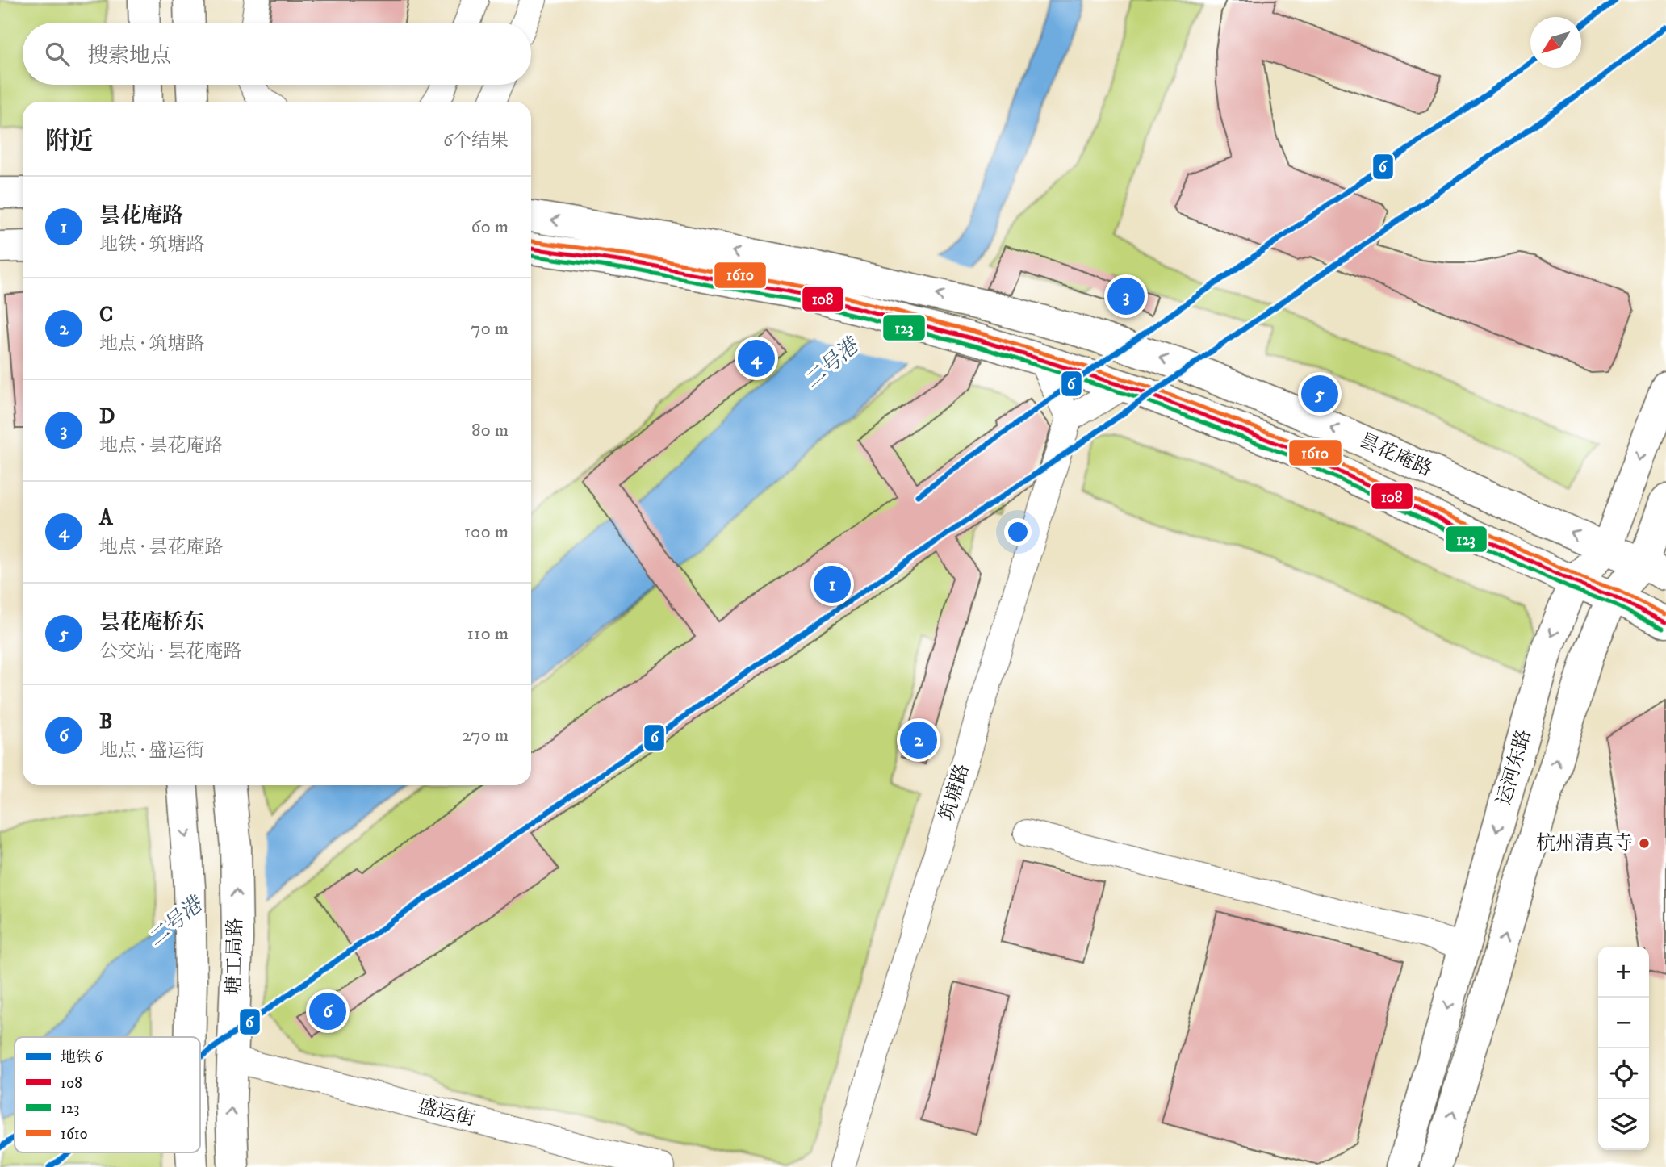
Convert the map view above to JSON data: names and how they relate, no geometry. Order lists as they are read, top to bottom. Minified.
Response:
{"streets":{"main road":["昙花庵路","运河东路","塘工局路"],"street":["筑塘路","盛运街"]},"crossings":[["昙花庵路","运河东路"],["塘工局路","盛运街"]],"water":["二号港"],"places":["杭州清真寺"],"lines":["metro line 6","transit line 1610","transit line 108","transit line 123"],"legend":["地铁 6","108","123","1610"],"north":"bottom left","page":{"search":"搜索地点","heading":["附近","6个结果"],"list":[{"mark":"1","name":"昙花庵路","note":"地铁 · 筑塘路","value":"60 m"},{"mark":"2","name":"C","note":"地点 · 筑塘路","value":"70 m"},{"mark":"3","name":"D","note":"地点 · 昙花庵路","value":"80 m"},{"mark":"4","name":"A","note":"地点 · 昙花庵路","value":"100 m"},{"mark":"5","name":"昙花庵桥东","note":"公交站 · 昙花庵路","value":"110 m"},{"mark":"6","name":"B","note":"地点 · 盛运街","value":"270 m"}],"pins":["3","4","5","1","2","6"],"map_buttons":["+","−"]}}
